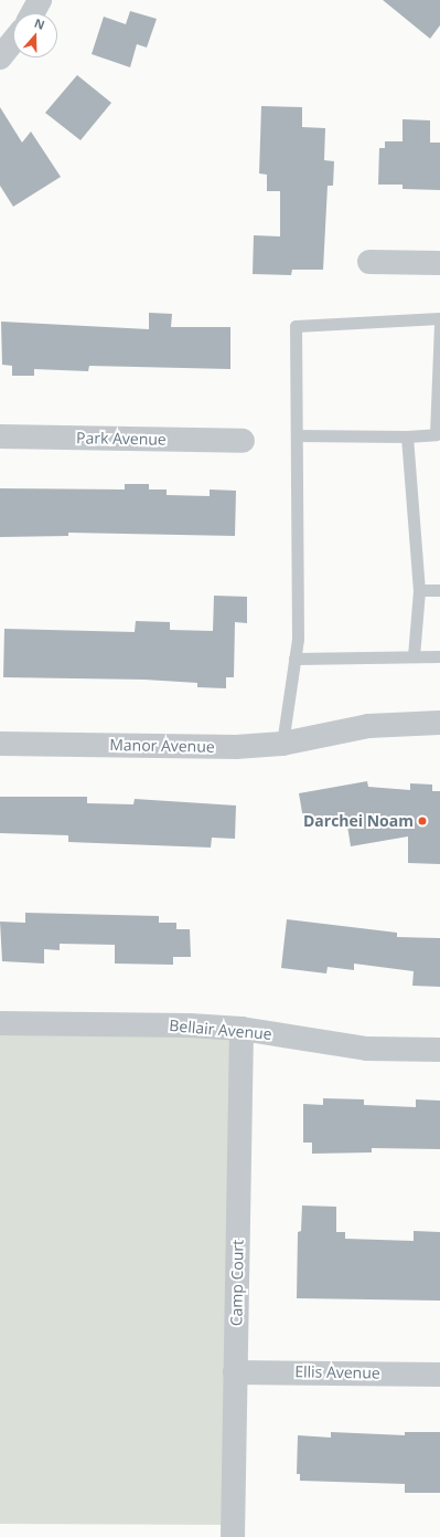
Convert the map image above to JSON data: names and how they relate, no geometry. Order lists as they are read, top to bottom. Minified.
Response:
{"streets":{"street":["Park Avenue","Manor Avenue","Bellair Avenue","Camp Court","Ellis Avenue"]},"crossings":[["Bellair Avenue","Camp Court"],["Camp Court","Ellis Avenue"]],"places":["Darchei Noam"],"north":"top"}
